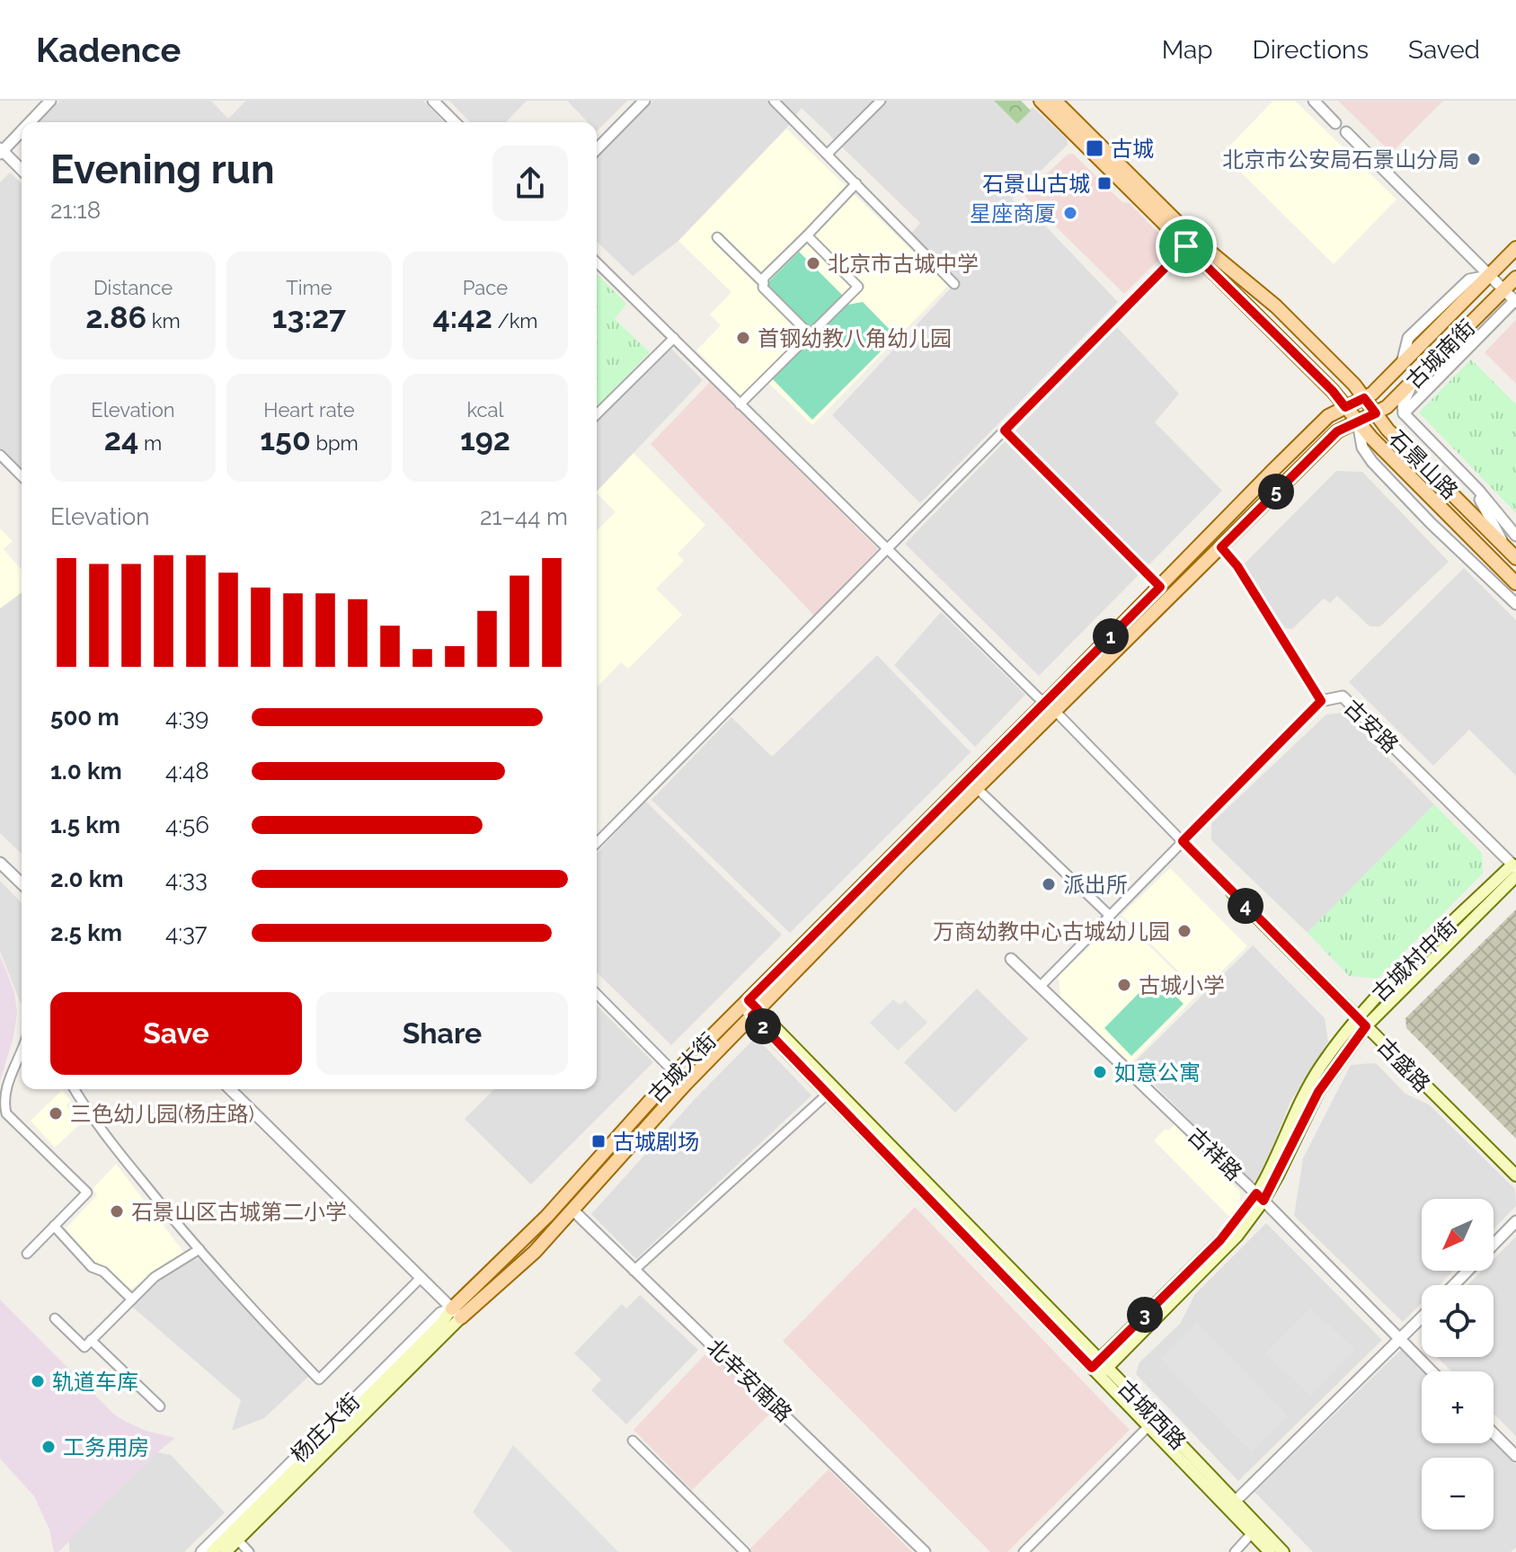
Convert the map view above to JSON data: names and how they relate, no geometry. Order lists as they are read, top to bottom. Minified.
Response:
{"streets":{"main road":["古城南街","石景山路","古城村中街","古盛路","古城大街","古城西路","杨庄大街"],"street":["古安路","古祥路","北辛安南路"]},"crossings":[["古城南街","石景山路"],["古城南街","古城大街"],["石景山路","古城大街"],["古安路","古城村中街"],["古安路","古城大街"],["古城村中街","古盛路"],["古城村中街","古祥路"],["古城村中街","古城西路"],["古城大街","北辛安南路"],["古城大街","古城西路"],["古城大街","杨庄大街"]],"places":{"transit":["古城","石景山古城","古城剧场"],"other":["北京市公安局石景山分局","星座商厦","北京市古城中学","首钢幼教八角幼儿园","派出所","万商幼教中心古城幼儿园","古城小学","如意公寓","三色幼儿园(杨庄路)","石景山区古城第二小学","轨道车库","工务用房"]},"north":"bottom left","page":{"header":"Kadence","nav":["Map","Directions","Saved"],"heading":["Evening run","21:18"],"stats":[["Distance","2.86 km"],["Time","13:27"],["Pace","4:42 /km"],["Elevation","24 m"],["Heart rate","150 bpm"],["kcal","192"]],"pins":["5","1","4","2","3"],"chart":["Elevation","21–44 m"],"list":[{"name":"500 m","note":"4:39"},{"name":"1.0 km","note":"4:48"},{"name":"1.5 km","note":"4:56"},{"name":"2.0 km","note":"4:33"},{"name":"2.5 km","note":"4:37"}],"buttons":["Save","Share"],"map_buttons":["+","−"]}}
